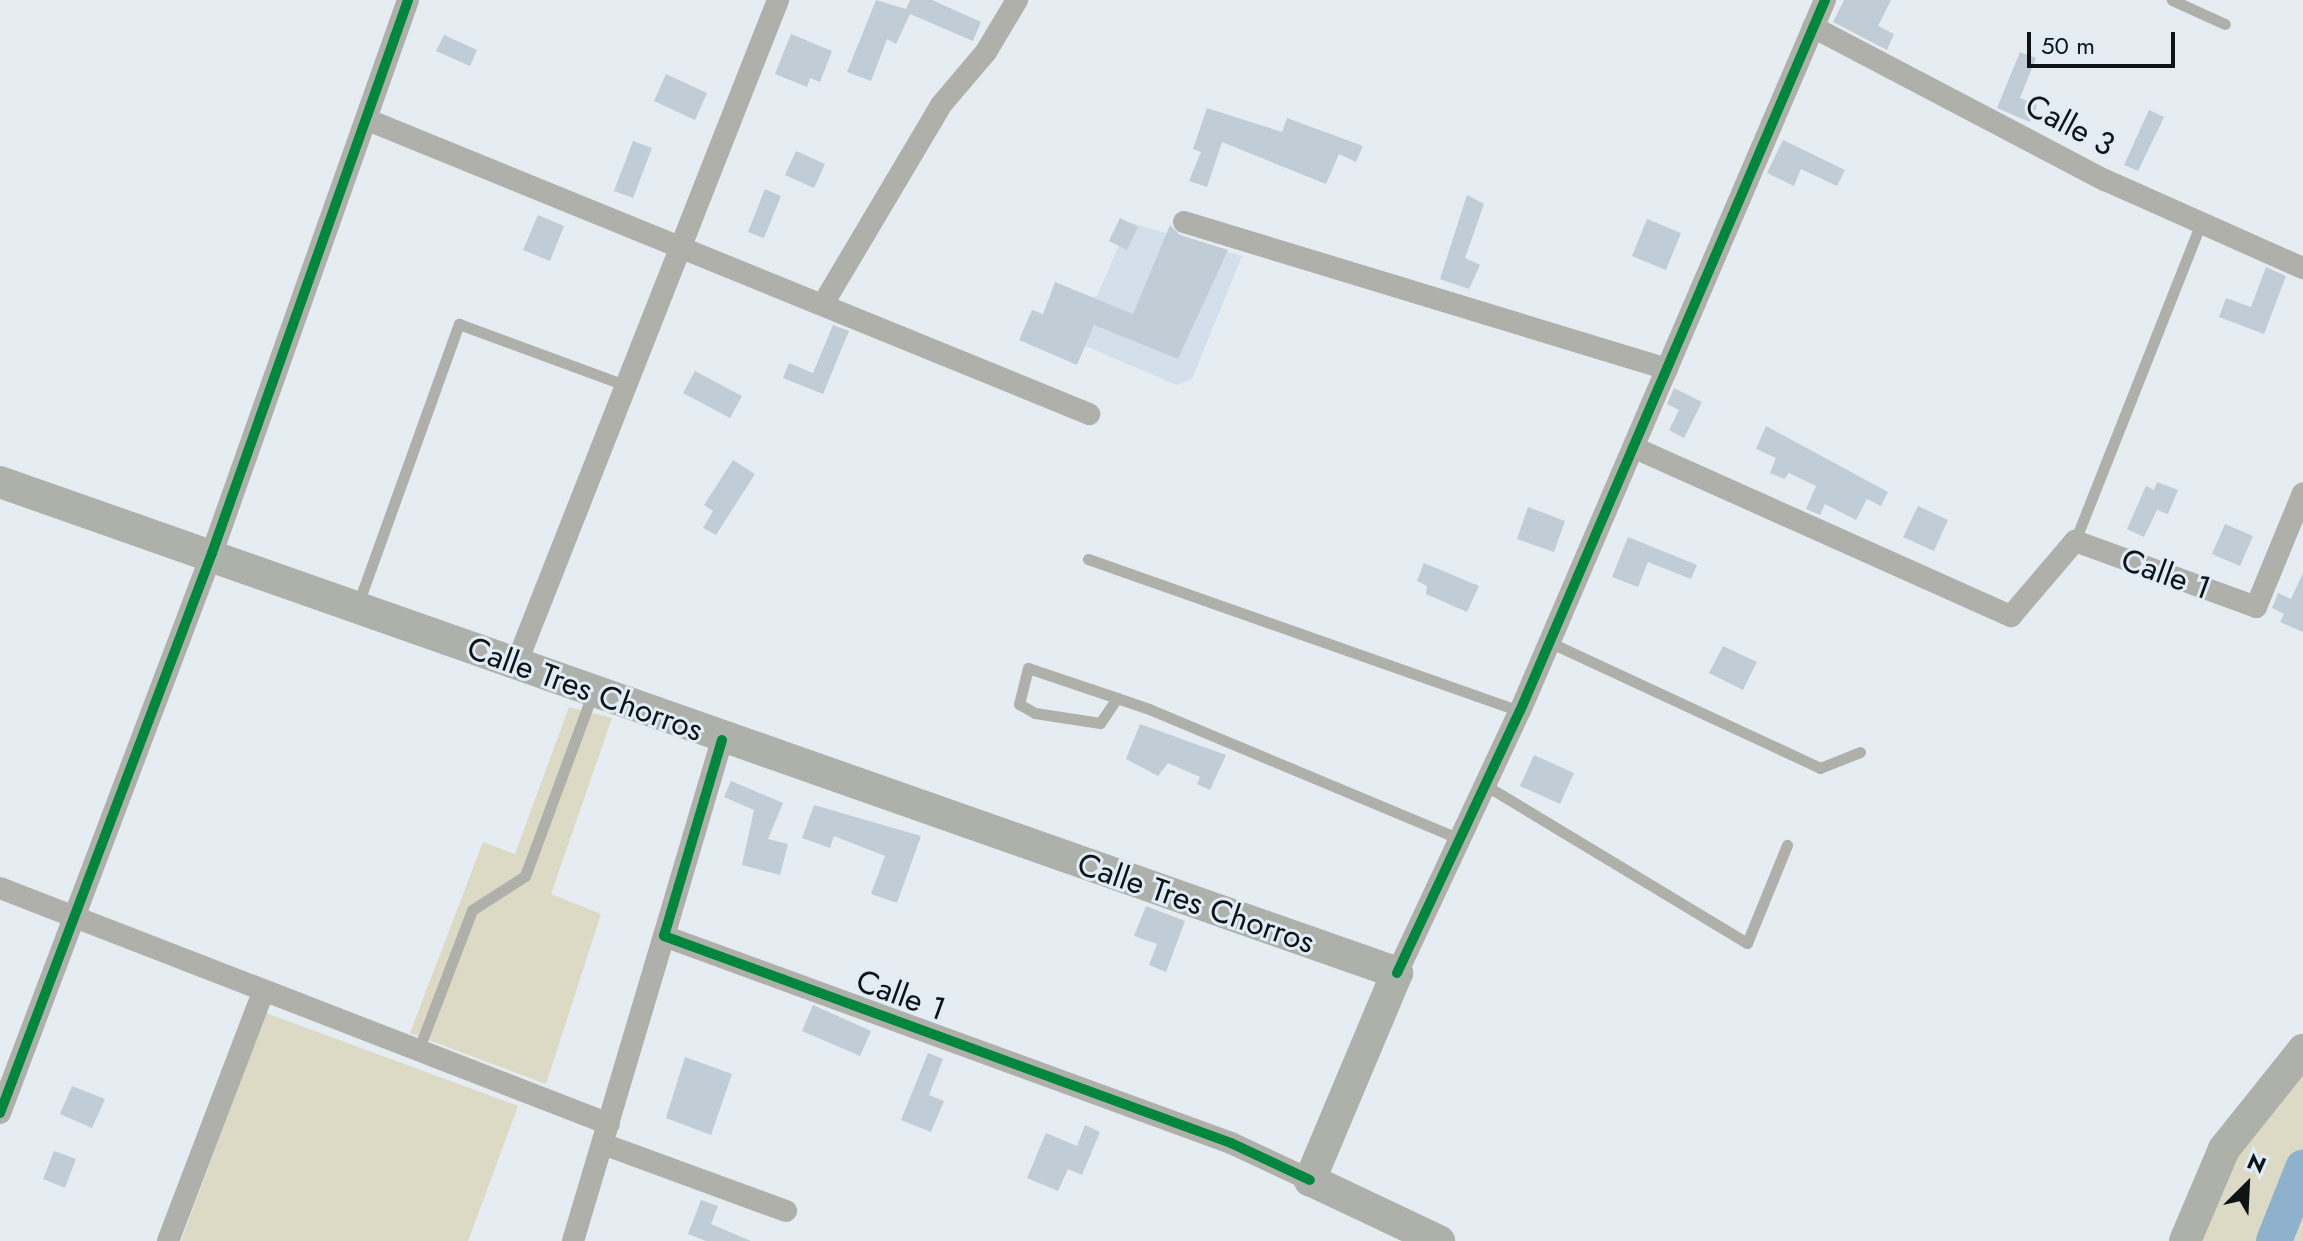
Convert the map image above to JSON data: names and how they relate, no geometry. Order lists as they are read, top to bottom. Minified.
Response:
{"streets":{"main road":["Calle 1","Calle Tres Chorros"],"street":["Calle 3"]},"scale_bar":"50 m","north":"top right"}
